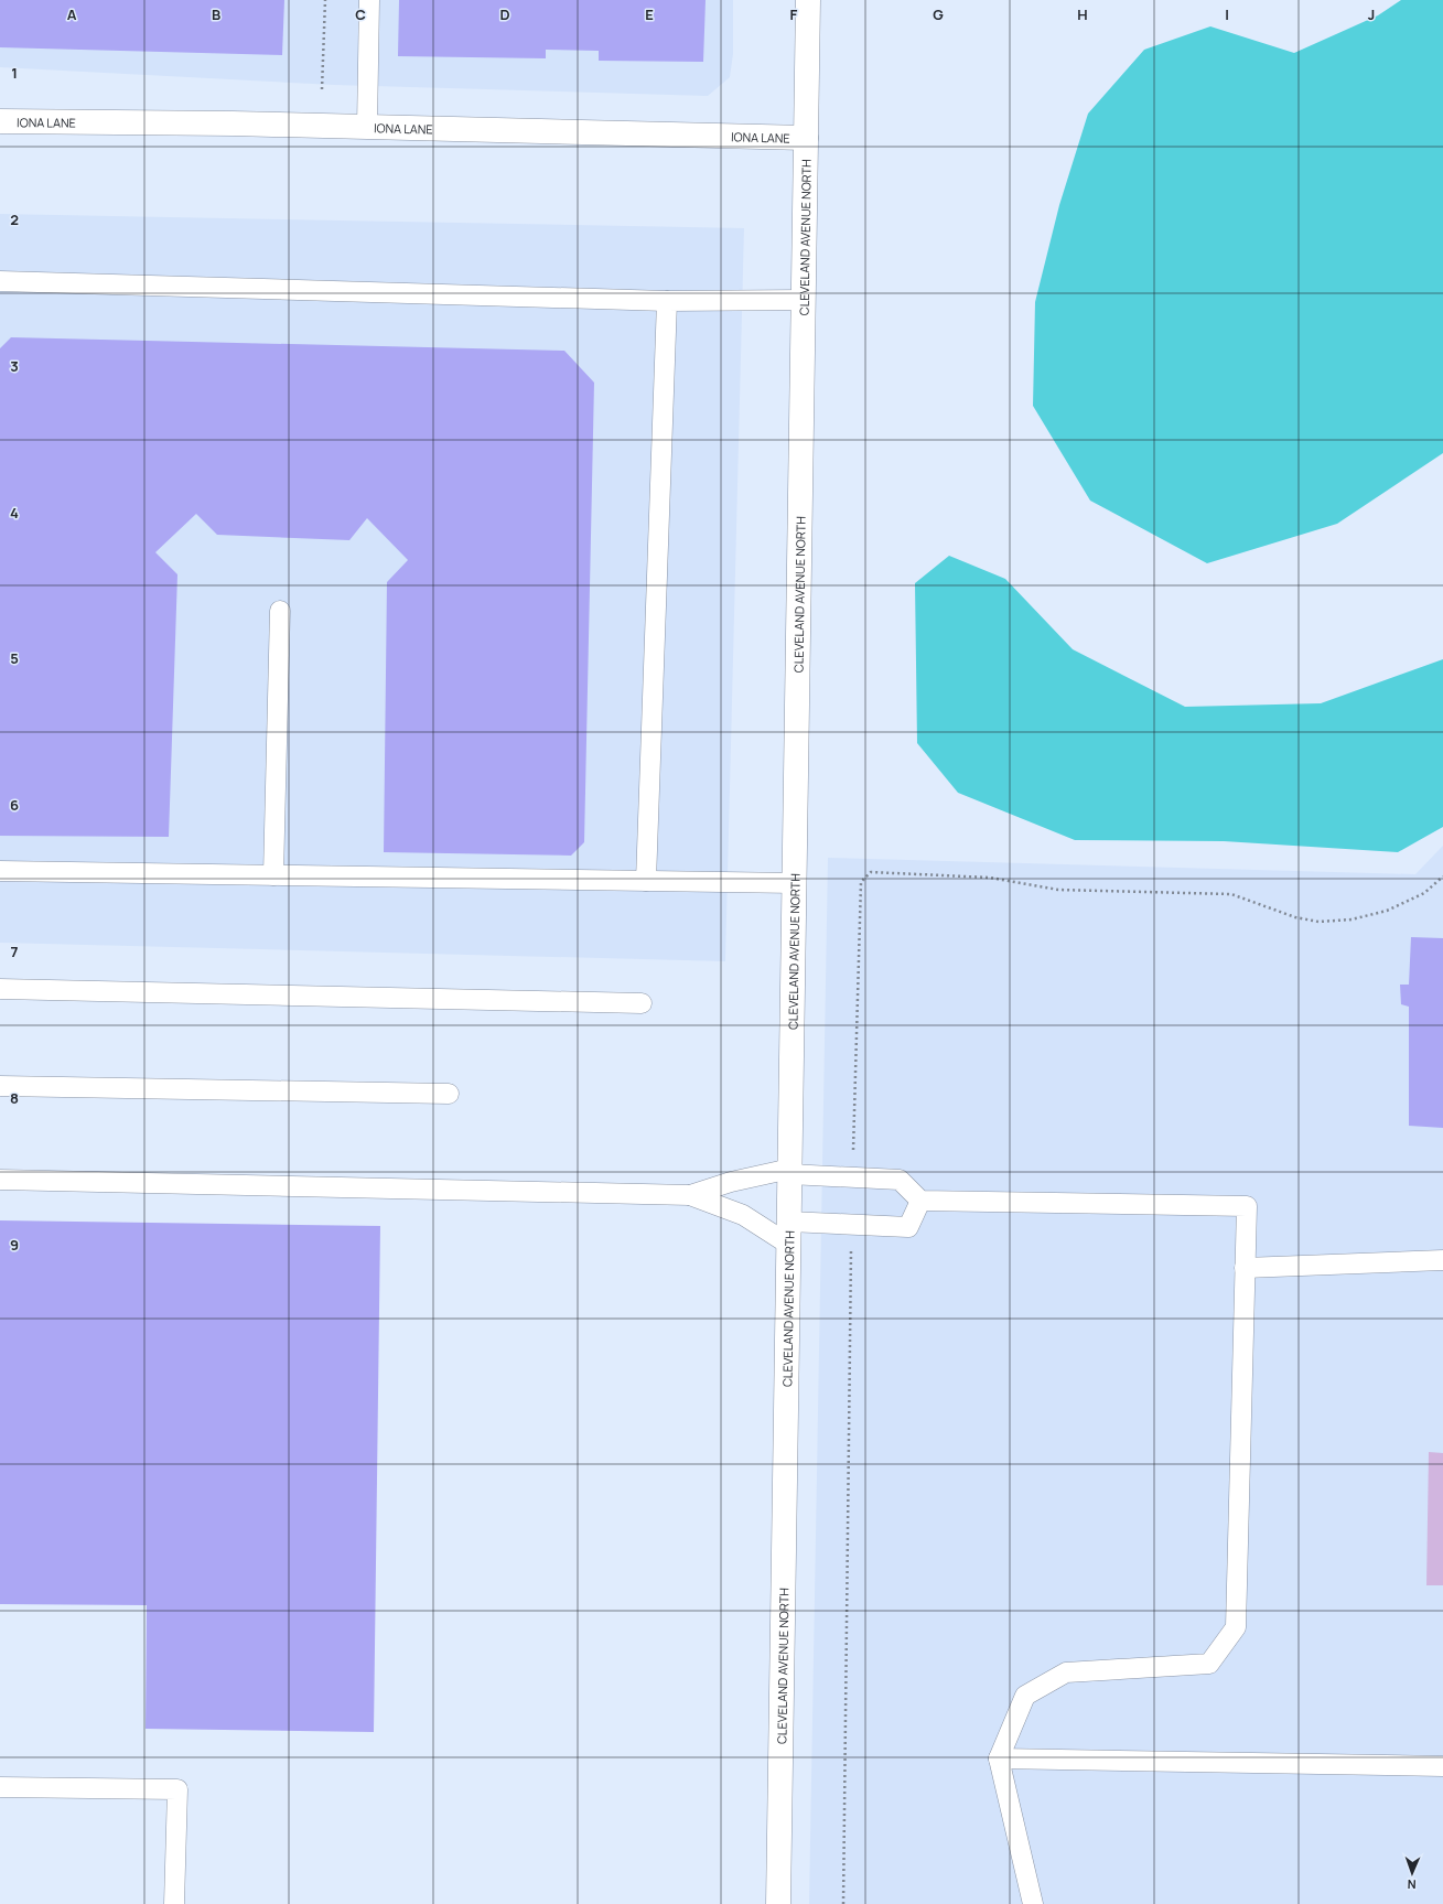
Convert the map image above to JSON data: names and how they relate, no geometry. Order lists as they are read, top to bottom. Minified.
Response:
{"streets":{"street":["IONA LANE","CLEVELAND AVENUE NORTH"]},"crossings":[["IONA LANE","CLEVELAND AVENUE NORTH"]],"north":"bottom","grid":{"columns":["A","B","C","D","E","F","G","H","I","J"],"rows":["1","2","3","4","5","6","7","8","9"]}}
